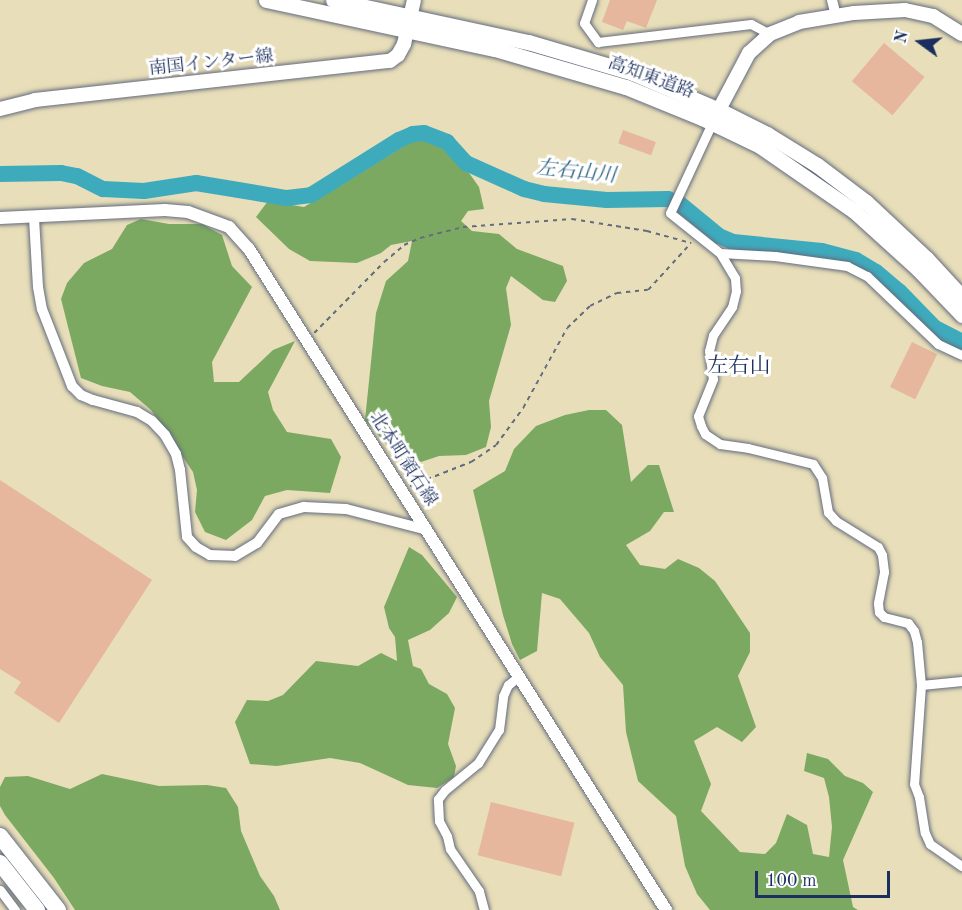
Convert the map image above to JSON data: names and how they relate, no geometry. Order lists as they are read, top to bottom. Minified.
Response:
{"streets":{"highway":["高知東道路"],"main road":["南国インター線","北本町領石線"]},"crossings":[["南国インター線","高知東道路"]],"districts":["左右山"],"water":["左右山川"],"scale_bar":"100 m","north":"left"}
